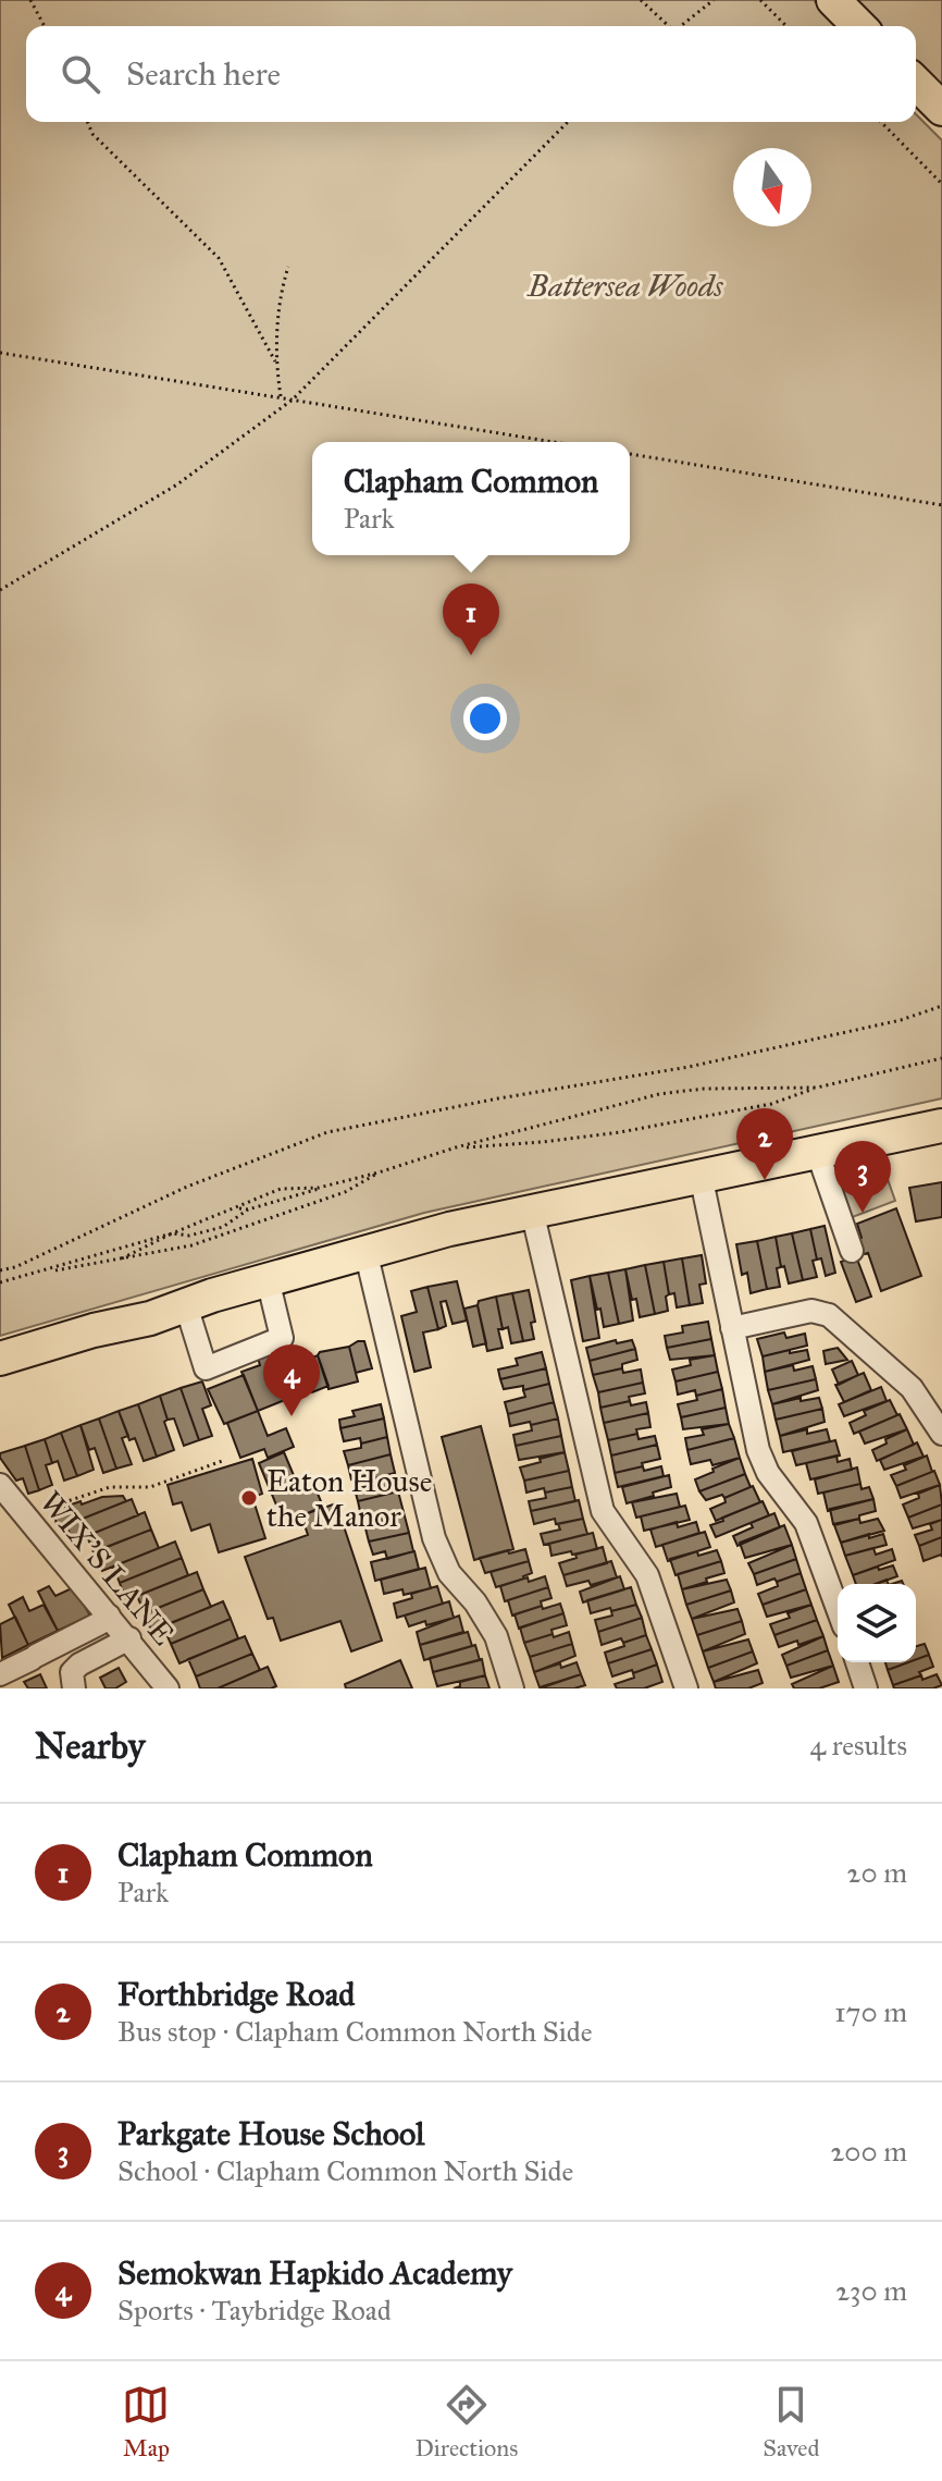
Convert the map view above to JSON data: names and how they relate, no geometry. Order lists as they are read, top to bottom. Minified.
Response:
{"streets":{"street":["WIX'S LANE"]},"parks":["Battersea Woods"],"places":["Eaton House the Manor"],"north":"bottom","page":{"search":"Search here","popup":["Clapham Common","Park"],"pins":["1","2","3","4"],"heading":["Nearby","4 results"],"list":[{"mark":"1","name":"Clapham Common","note":"Park","value":"20 m"},{"mark":"2","name":"Forthbridge Road","note":"Bus stop · Clapham Common North Side","value":"170 m"},{"mark":"3","name":"Parkgate House School","note":"School · Clapham Common North Side","value":"200 m"},{"mark":"4","name":"Semokwan Hapkido Academy","note":"Sports · Taybridge Road","value":"230 m"}],"nav":["Map","Directions","Saved"]}}
